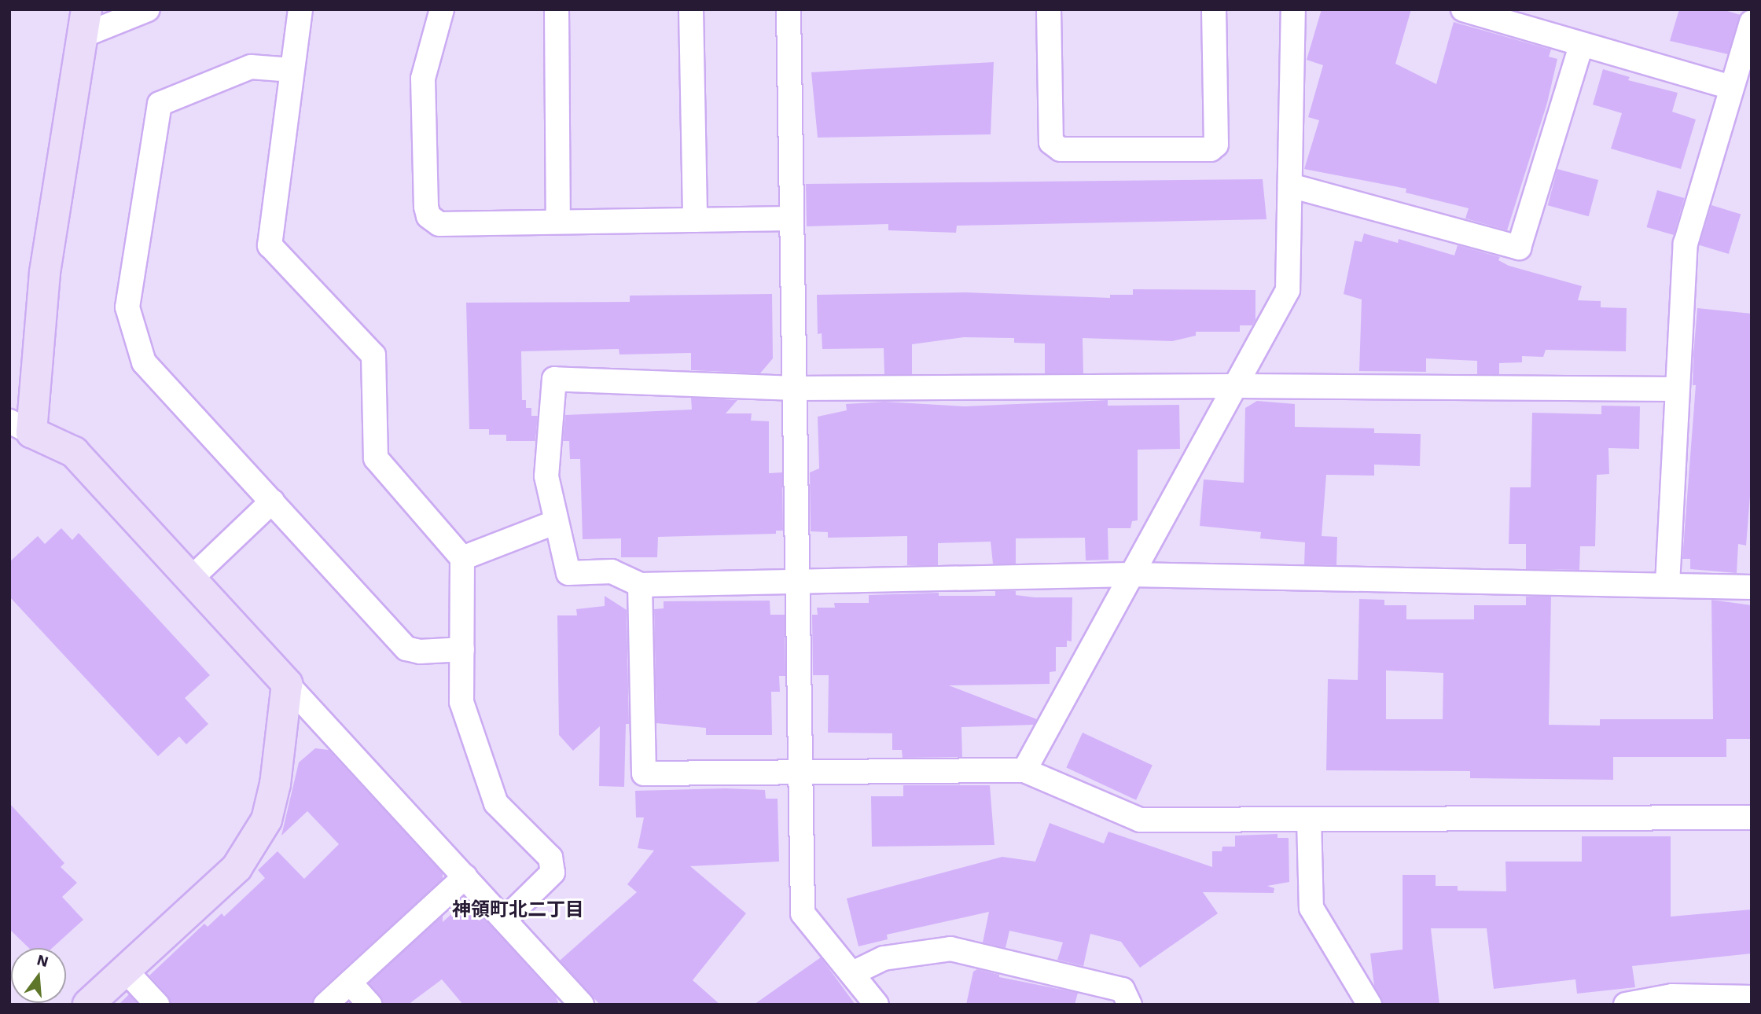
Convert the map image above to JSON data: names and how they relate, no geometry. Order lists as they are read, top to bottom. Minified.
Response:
{"districts":["神領町北二丁目"],"north":"top"}
